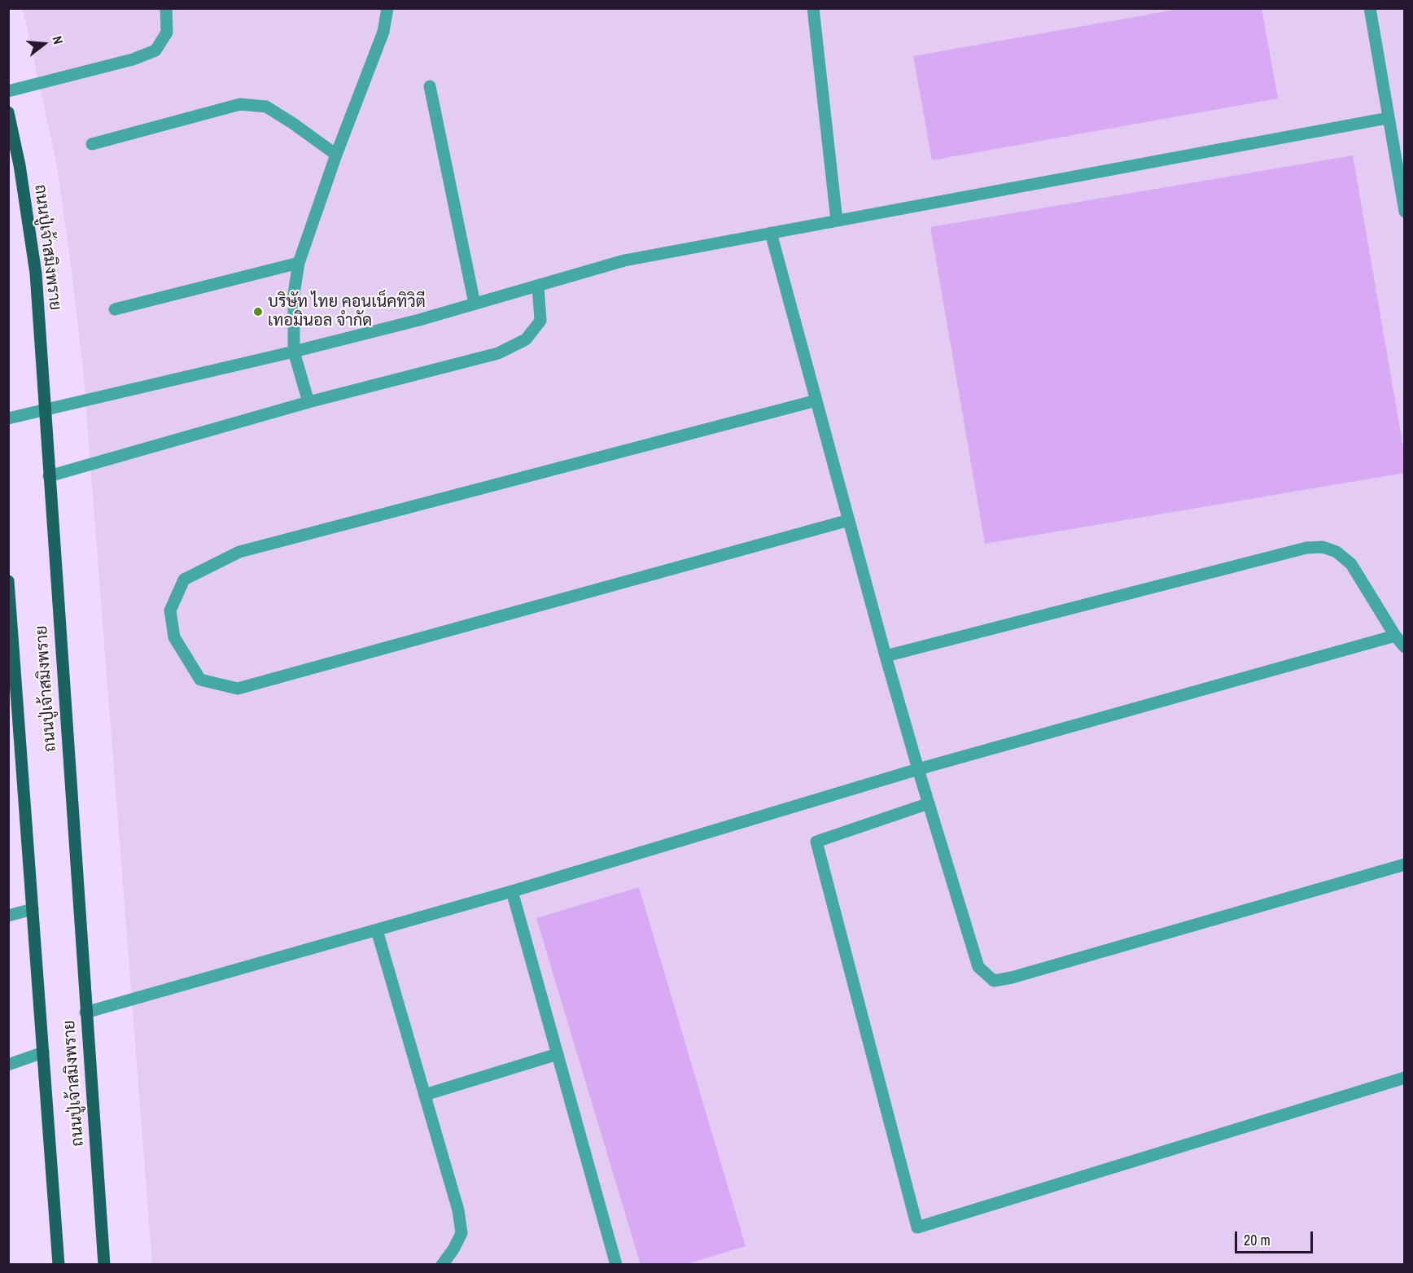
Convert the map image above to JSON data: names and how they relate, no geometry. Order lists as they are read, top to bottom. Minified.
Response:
{"streets":{"main road":["ถนนปู่เจ้าสมิงพราย"]},"places":["บริษัท ไทย คอนเน็คทิวิตี เทอมินอล จำกัด"],"scale_bar":"20 m","north":"right"}
